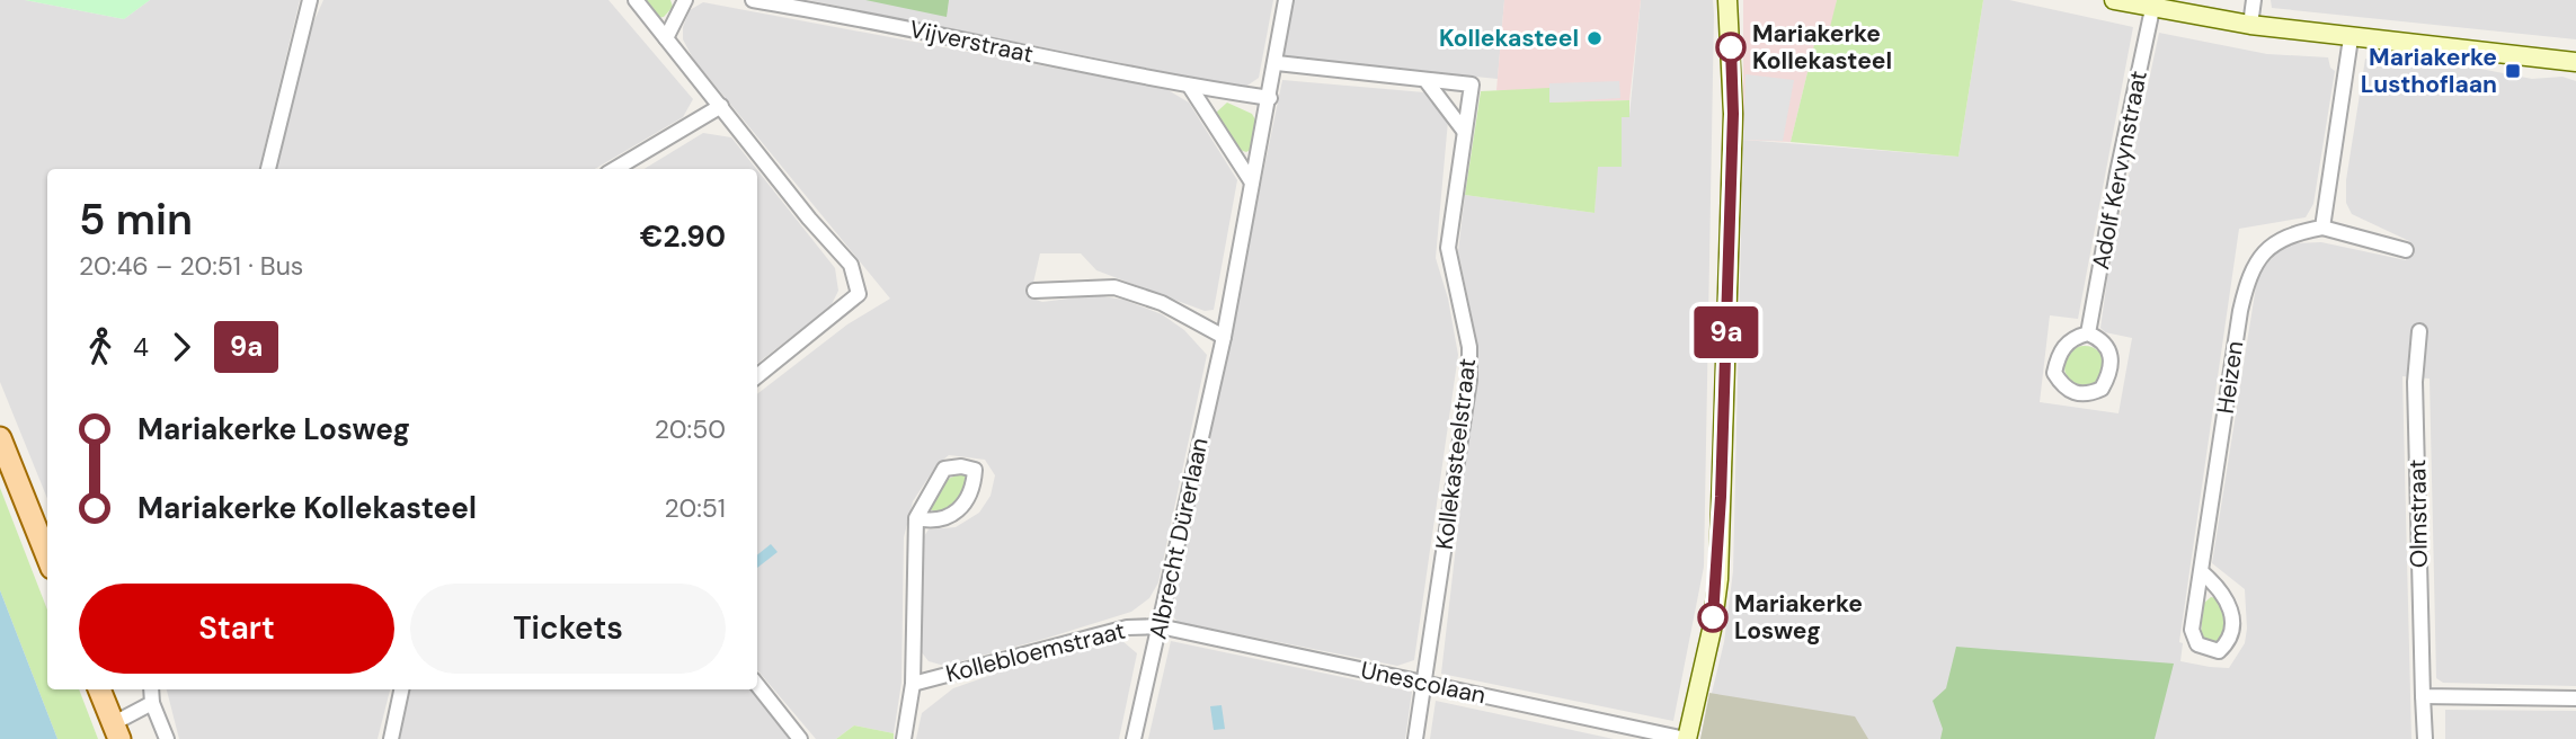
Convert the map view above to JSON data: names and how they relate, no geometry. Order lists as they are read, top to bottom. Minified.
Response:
{"streets":{"street":["Vijverstraat","Adolf Kervynstraat","Heizen","Kollekasteelstraat","Olmstraat","Albrecht Dürerlaan","Kollebloemstraat","Unescolaan"]},"crossings":[["Vijverstraat","Albrecht Dürerlaan"],["Kollekasteelstraat","Albrecht Dürerlaan"],["Kollekasteelstraat","Unescolaan"],["Albrecht Dürerlaan","Kollebloemstraat"],["Albrecht Dürerlaan","Unescolaan"],["Kollebloemstraat","Unescolaan"]],"places":{"other":["Kollekasteel","Mariakerke Kollekasteel","Mariakerke Losweg"],"transit":["Mariakerke Lusthoflaan"]},"lines":["bus line 9a"],"page":{"on_map":"9a","heading":["5 min","20:46 – 20:51 · Bus","€2.90"],"legs":["4","9a"],"list":[{"name":"Mariakerke Losweg","value":"20:50"},{"name":"Mariakerke Kollekasteel","value":"20:51"}],"buttons":["Start","Tickets"]}}
